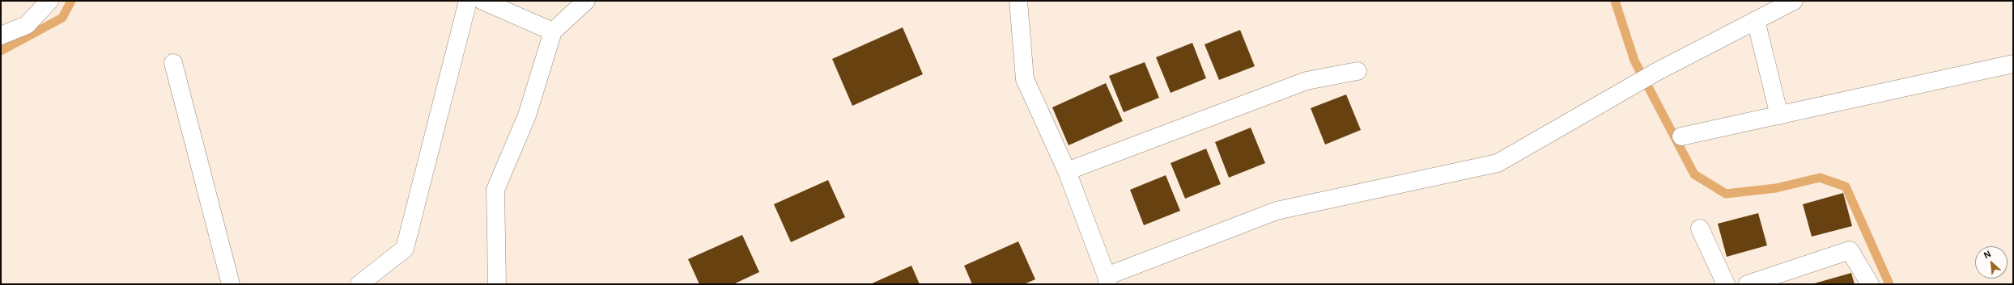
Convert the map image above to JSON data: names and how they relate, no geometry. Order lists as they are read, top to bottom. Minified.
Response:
{"north":"top left"}
